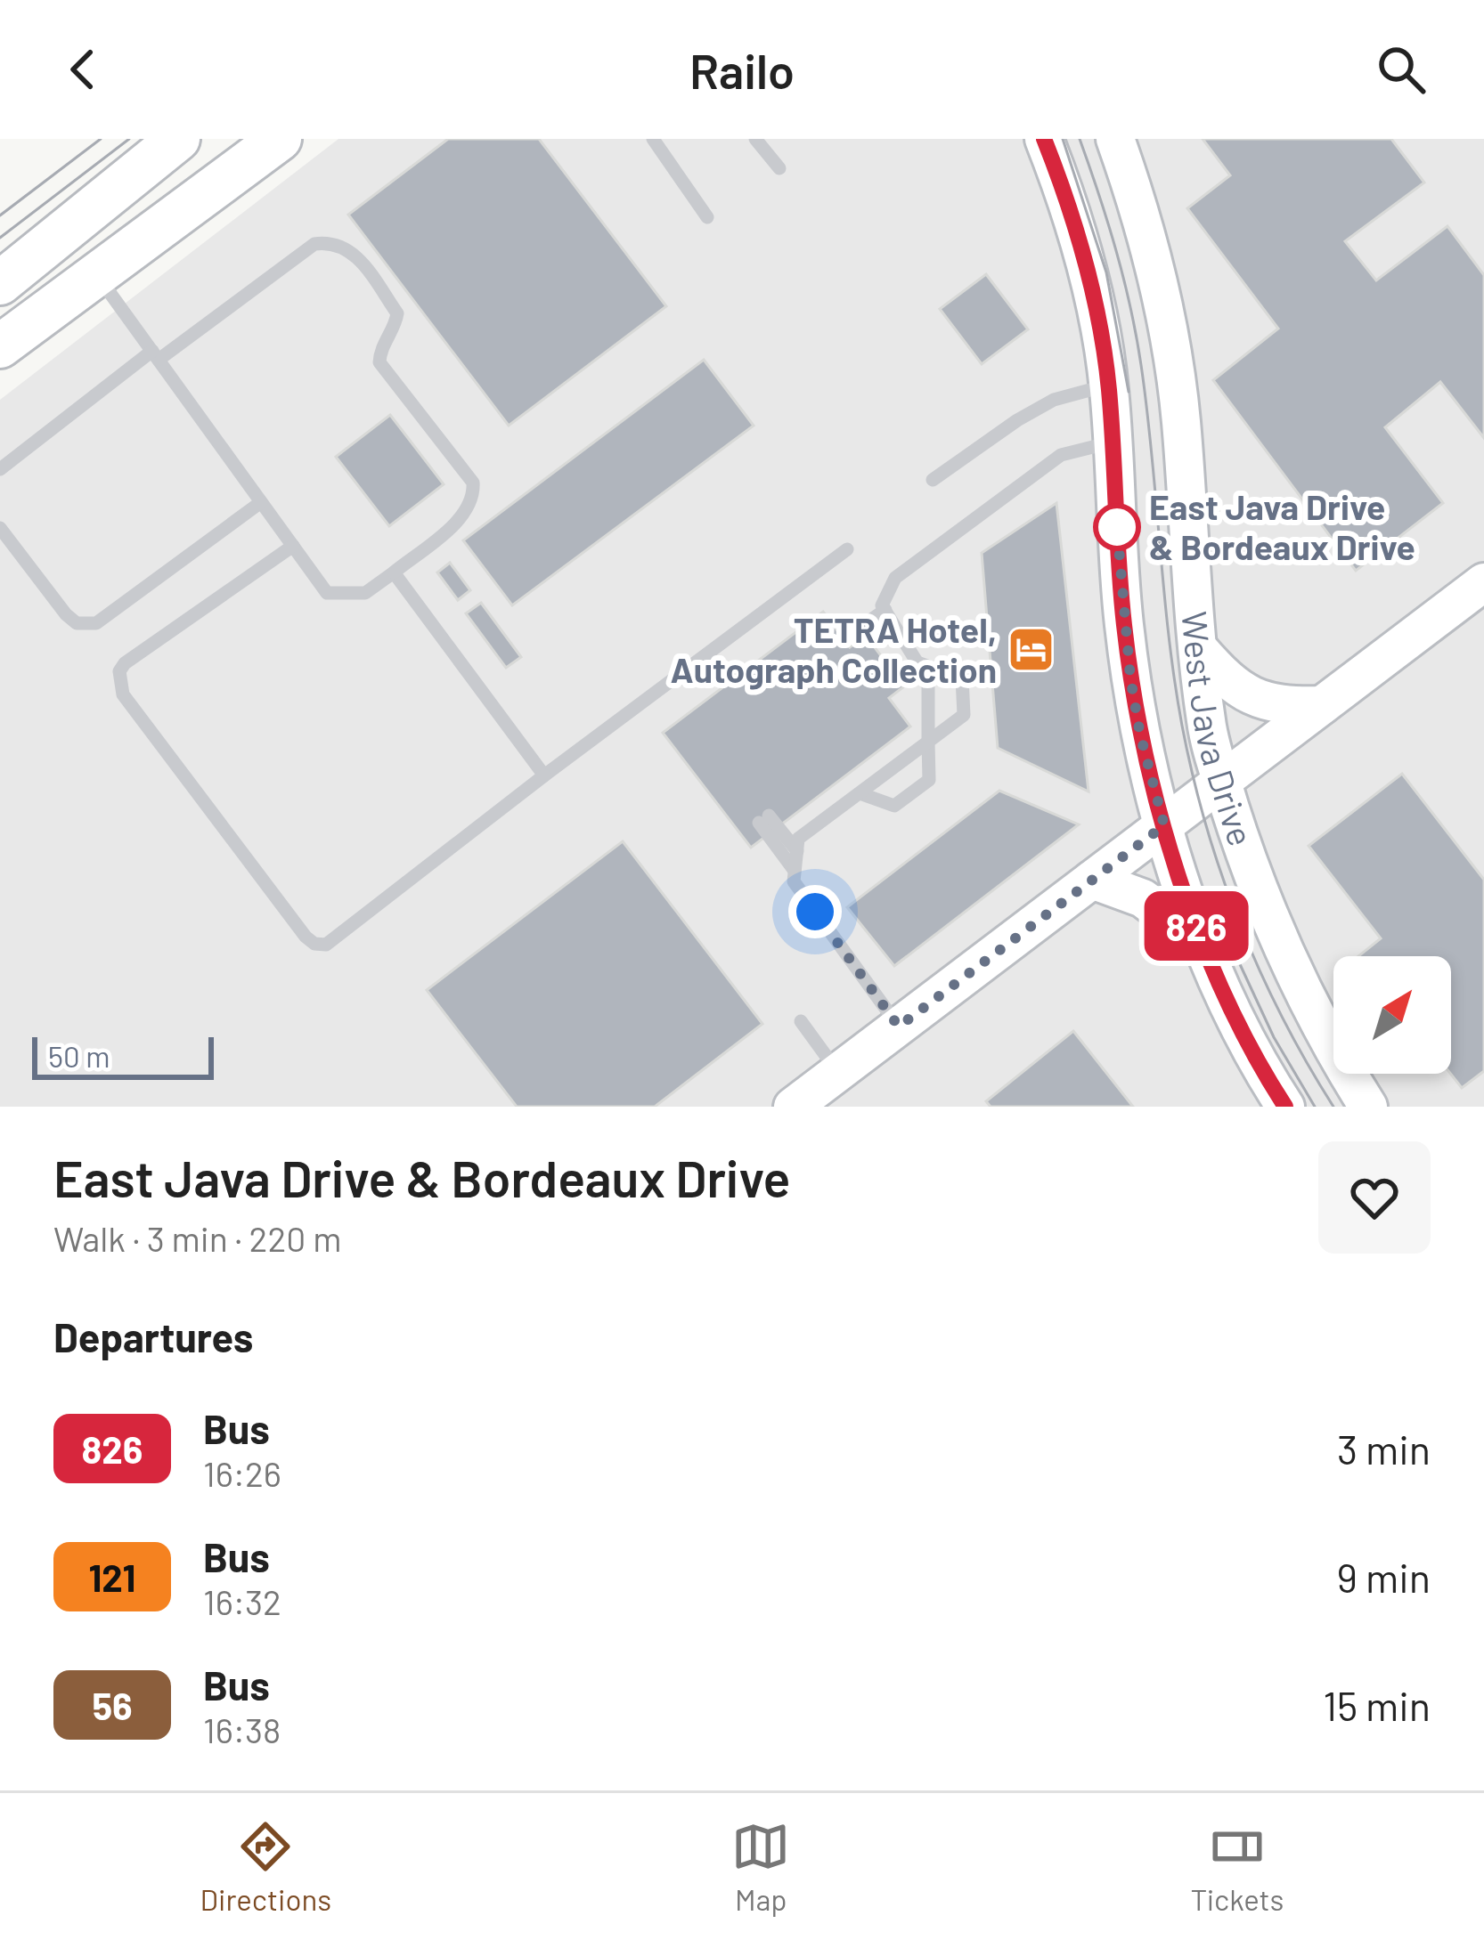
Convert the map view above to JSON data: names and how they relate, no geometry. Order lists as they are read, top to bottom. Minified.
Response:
{"streets":{"main road":["West Java Drive"]},"places":{"other":["East Java Drive & Bordeaux Drive"],"hotel":["TETRA Hotel, Autograph Collection"]},"lines":["bus line 826"],"scale_bar":"50 m","north":"top right","page":{"header":"Railo","on_map":"826","scale":"50 m","heading":[["East Java Drive & Bordeaux Drive","Walk · 3 min · 220 m"],"Departures"],"list":[{"mark":"826","name":"Bus","note":"16:26","value":"3 min"},{"mark":"121","name":"Bus","note":"16:32","value":"9 min"},{"mark":"56","name":"Bus","note":"16:38","value":"15 min"}],"tabs":["Directions","Map","Tickets"]}}
